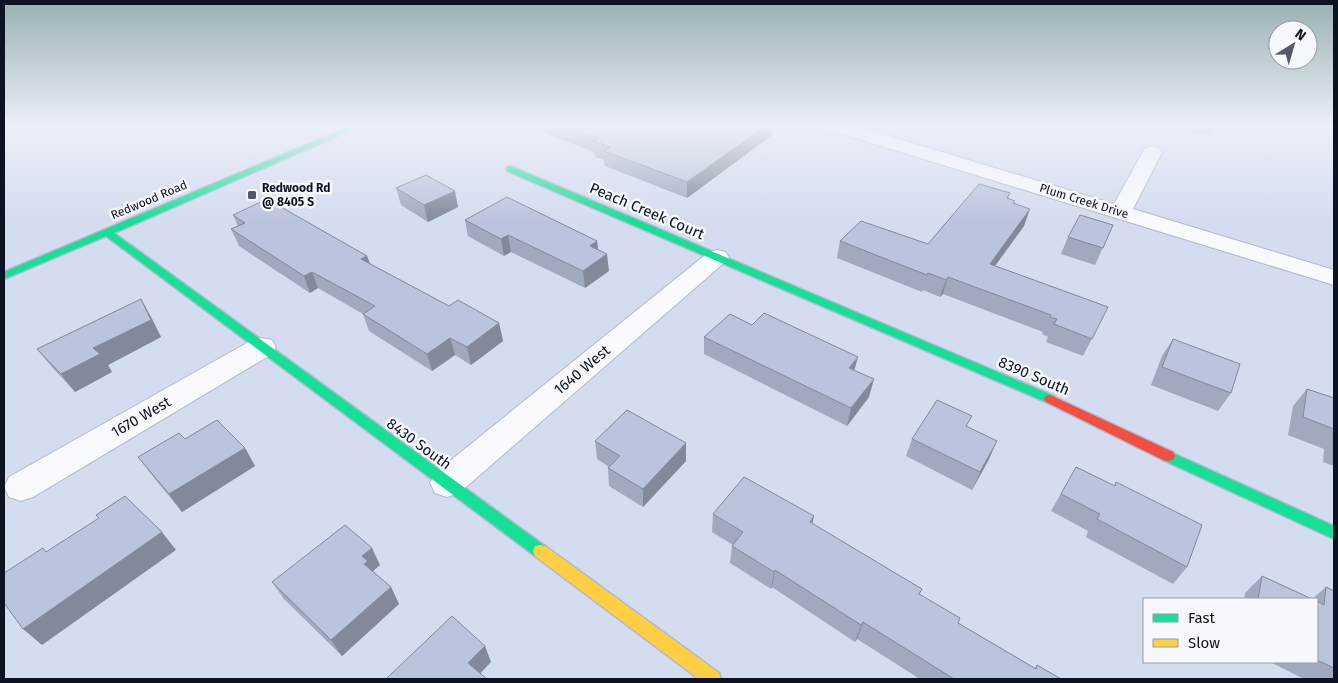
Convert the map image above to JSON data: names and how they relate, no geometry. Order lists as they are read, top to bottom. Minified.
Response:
{"streets":{"street":["Redwood Road","Plum Creek Drive","Peach Creek Court","1640 West","8390 South","1670 West","8430 South"]},"crossings":[["Redwood Road","8430 South"],["Peach Creek Court","1640 West"],["Peach Creek Court","8390 South"],["1640 West","8390 South"],["1640 West","8430 South"],["1670 West","8430 South"]],"places":{"transit":["Redwood Rd @ 8405 S"]},"legend":["Fast","Slow"],"north":"top right"}
